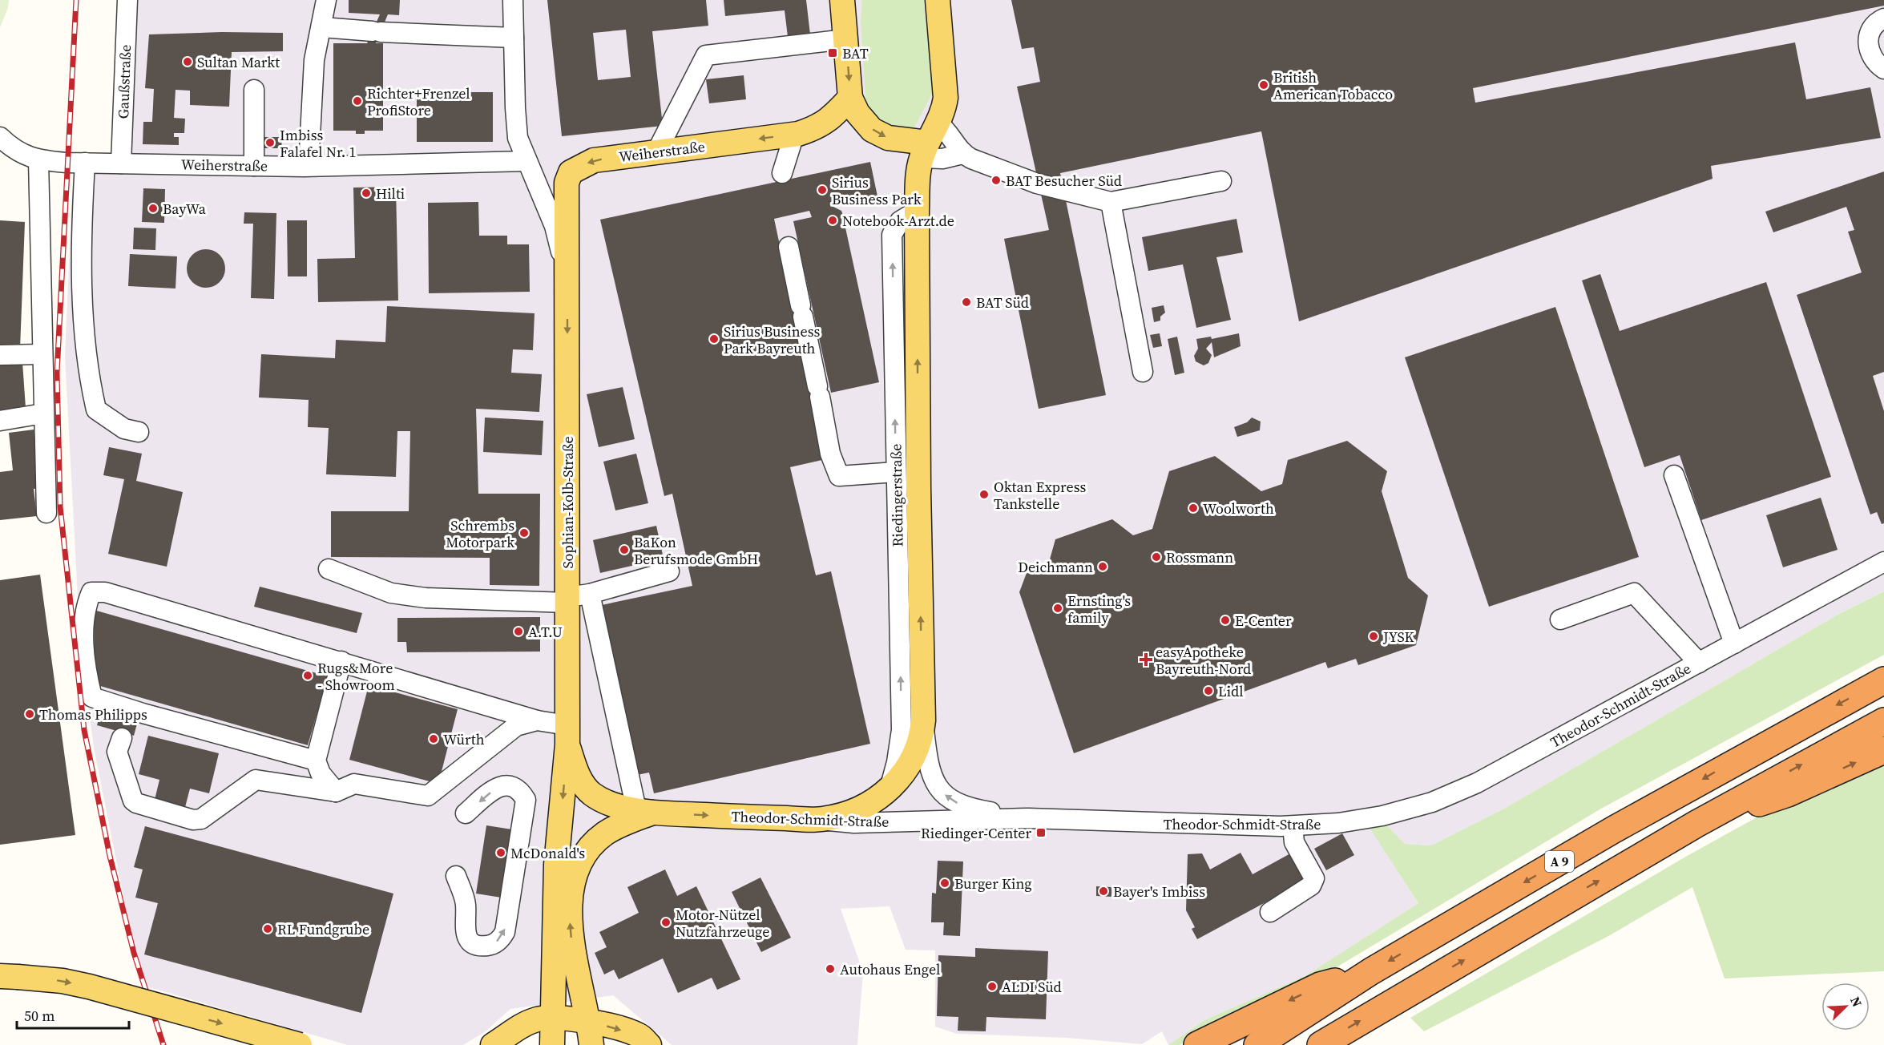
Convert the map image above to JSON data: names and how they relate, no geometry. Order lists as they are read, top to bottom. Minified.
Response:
{"streets":{"highway":["A 9"],"main road":["Weiherstraße","Riedingerstraße","Sophian-Kolb-Straße","Theodor-Schmidt-Straße"],"street":["Gaußstraße"]},"crossings":[["Gaußstraße","Weiherstraße"],["Weiherstraße","Sophian-Kolb-Straße"],["Riedingerstraße","Theodor-Schmidt-Straße"]],"one_way":["Riedingerstraße","Sophian-Kolb-Straße"],"places":{"transit":["BAT","Riedinger-Center"],"other":["Sultan Markt","British American Tobacco","Richter+Frenzel ProfiStore","Imbiss Falafel Nr. 1","BAT Besucher Süd","Sirius Business Park","Hilti","BayWa","Notebook-Arzt.de","BAT Süd","Sirius Business Park Bayreuth","Oktan Express Tankstelle","Woolworth","Schrembs Motorpark","BaKon Berufsmode GmbH","Rossmann","Deichmann","Ernsting's family","E-Center","A.T.U","JYSK","Rugs&More - Showroom","Lidl","Thomas Philipps","Würth","McDonald's","Burger King","Bayer's Imbiss","Motor-Nützel Nutzfahrzeuge","RL Fundgrube","Autohaus Engel","ALDI Süd"],"health":["easyApotheke Bayreuth-Nord"]},"scale_bar":"50 m","north":"top right"}
